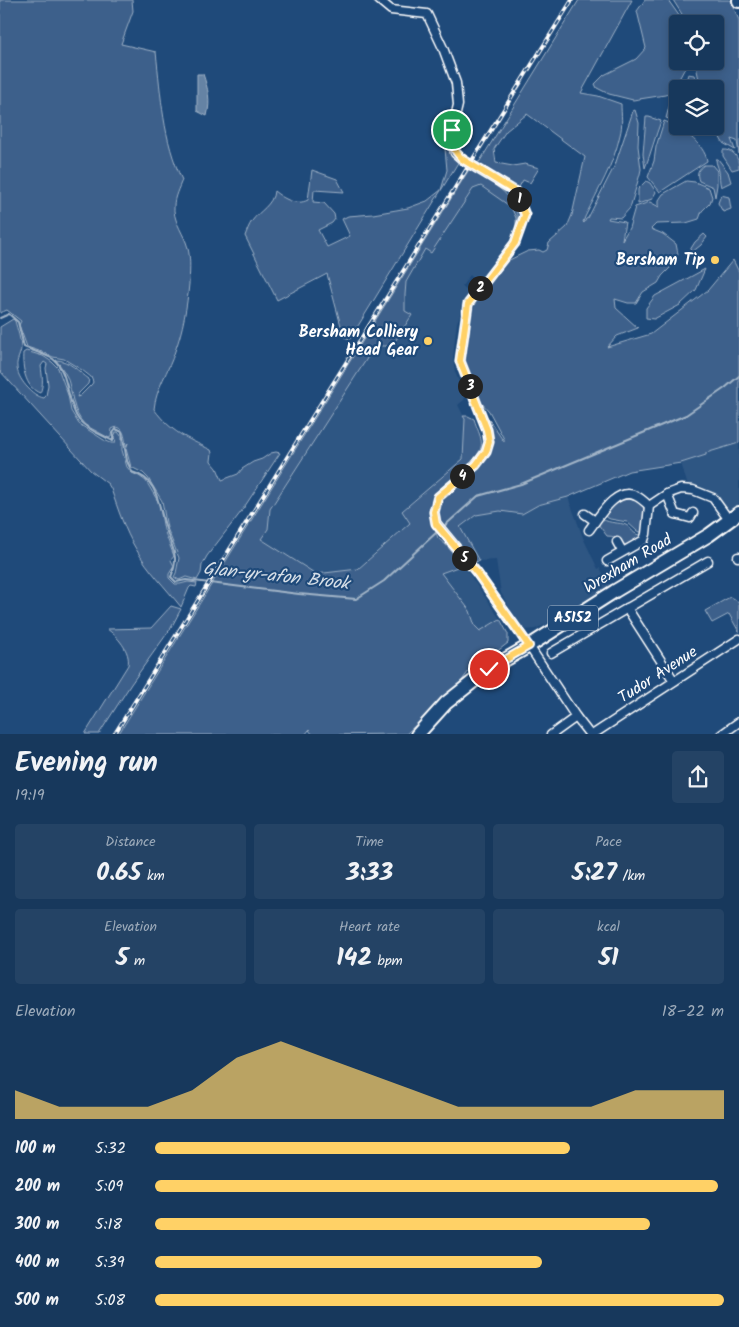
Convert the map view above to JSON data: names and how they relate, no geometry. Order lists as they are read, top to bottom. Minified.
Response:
{"streets":{"main road":["Wrexham Road","A5152"],"street":["Tudor Avenue"]},"water":["Glan-yr-afon Brook"],"places":["Bersham Tip","Bersham Colliery Head Gear"],"page":{"pins":["1","2","3","4","5"],"heading":["Evening run","19:19"],"stats":[["Distance","0.65 km"],["Time","3:33"],["Pace","5:27 /km"],["Elevation","5 m"],["Heart rate","142 bpm"],["kcal","51"]],"chart":["Elevation","18–22 m"],"list":[{"name":"100 m","note":"5:32"},{"name":"200 m","note":"5:09"},{"name":"300 m","note":"5:18"},{"name":"400 m","note":"5:39"},{"name":"500 m","note":"5:08"}]}}
